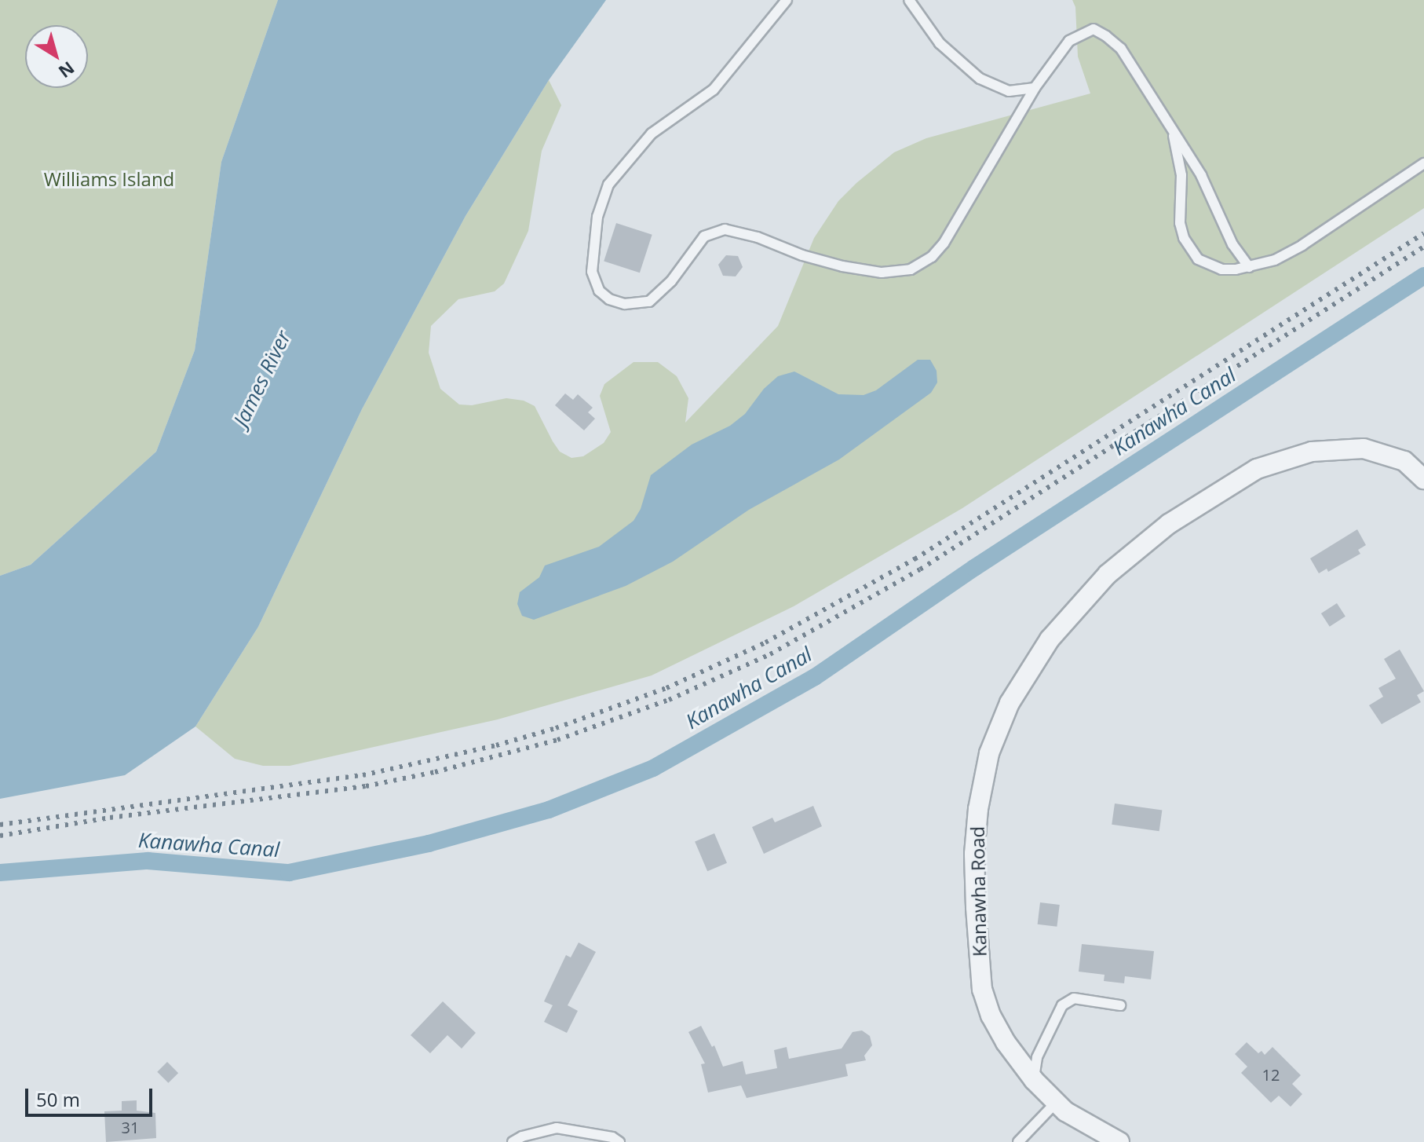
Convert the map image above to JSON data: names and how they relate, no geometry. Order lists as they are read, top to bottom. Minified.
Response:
{"streets":{"street":["Kanawha Road"]},"water":["James River","Kanawha Canal"],"parks":["Williams Island"],"house_numbers":["12","31"],"scale_bar":"50 m","north":"bottom right"}
